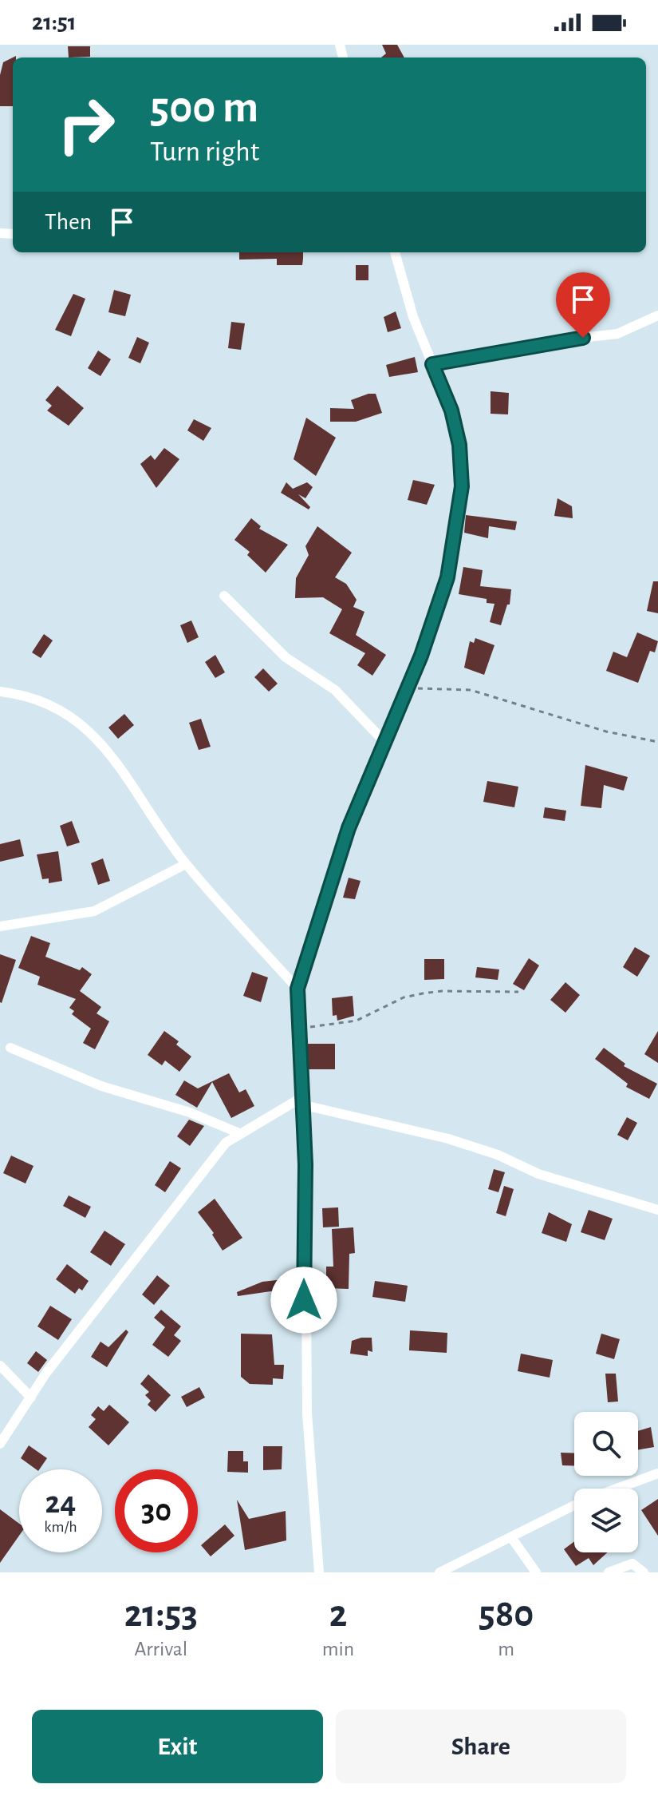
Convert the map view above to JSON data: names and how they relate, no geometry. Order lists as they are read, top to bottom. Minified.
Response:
{"page":{"status":"21:51","turn":["500 m","Turn right"],"then":"Then","speed":"24 km/h","limit":"30","eta":["21:53","Arrival","2","min","580","m"],"buttons":["Exit","Share"]}}
